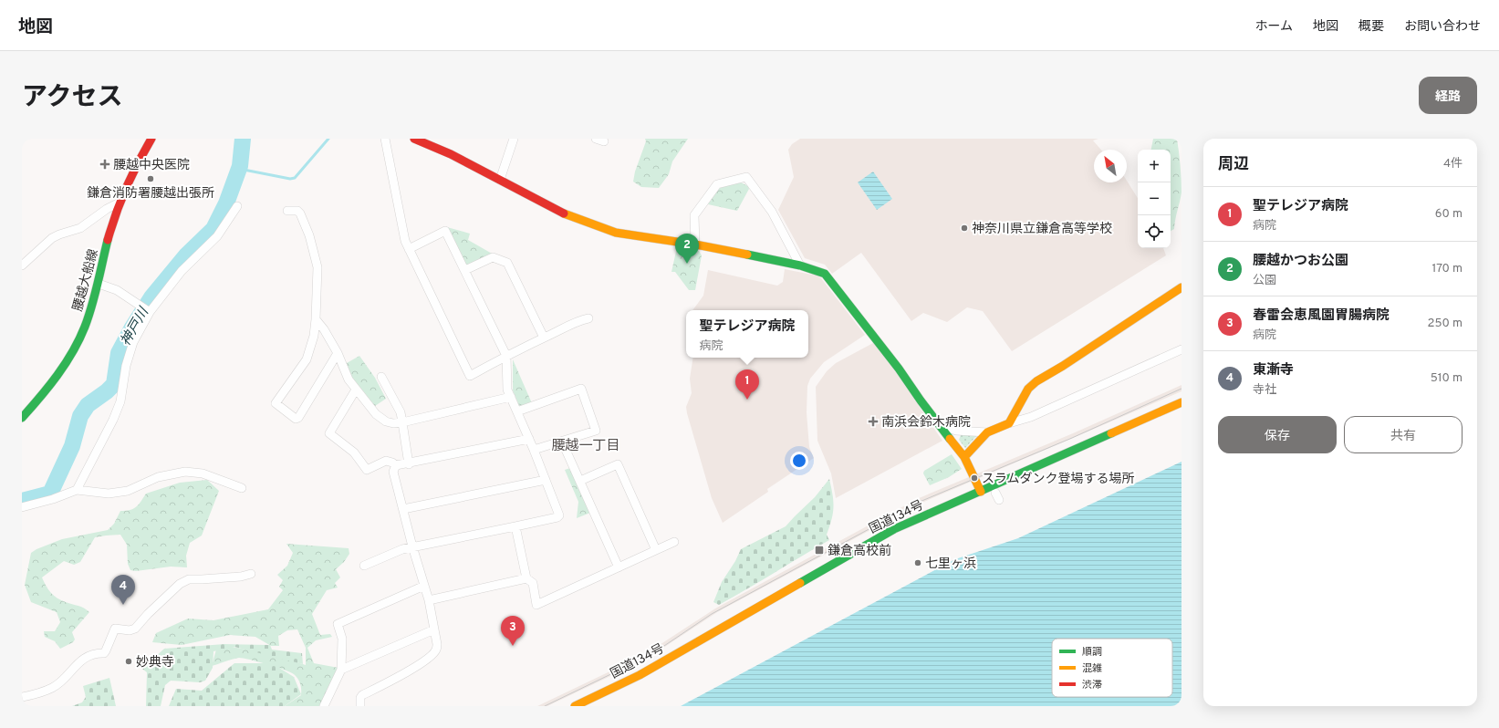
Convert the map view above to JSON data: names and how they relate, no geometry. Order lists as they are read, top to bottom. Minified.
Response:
{"streets":{"main road":["腰越大船線","国道134号"]},"districts":["腰越一丁目"],"water":["神戸川"],"places":{"health":["腰越中央医院","南浜会鈴木病院"],"other":["鎌倉消防署腰越出張所","神奈川県立鎌倉高等学校","スラムダンク登場する場所","七里ヶ浜","妙典寺"],"transit":["鎌倉高校前"]},"legend":["順調","混雑","渋滞"],"north":"top left","page":{"header":"地図","nav":["ホーム","地図","概要","お問い合わせ"],"title":"アクセス","buttons":["経路",["保存","共有"]],"heading":["周辺","4件"],"map_buttons":["+","−"],"list":[{"mark":"1","name":"聖テレジア病院","note":"病院","value":"60 m"},{"mark":"2","name":"腰越かつお公園","note":"公園","value":"170 m"},{"mark":"3","name":"春雷会恵風園胃腸病院","note":"病院","value":"250 m"},{"mark":"4","name":"東漸寺","note":"寺社","value":"510 m"}],"pins":["2","1","4","3"],"popup":["聖テレジア病院","病院"]}}
